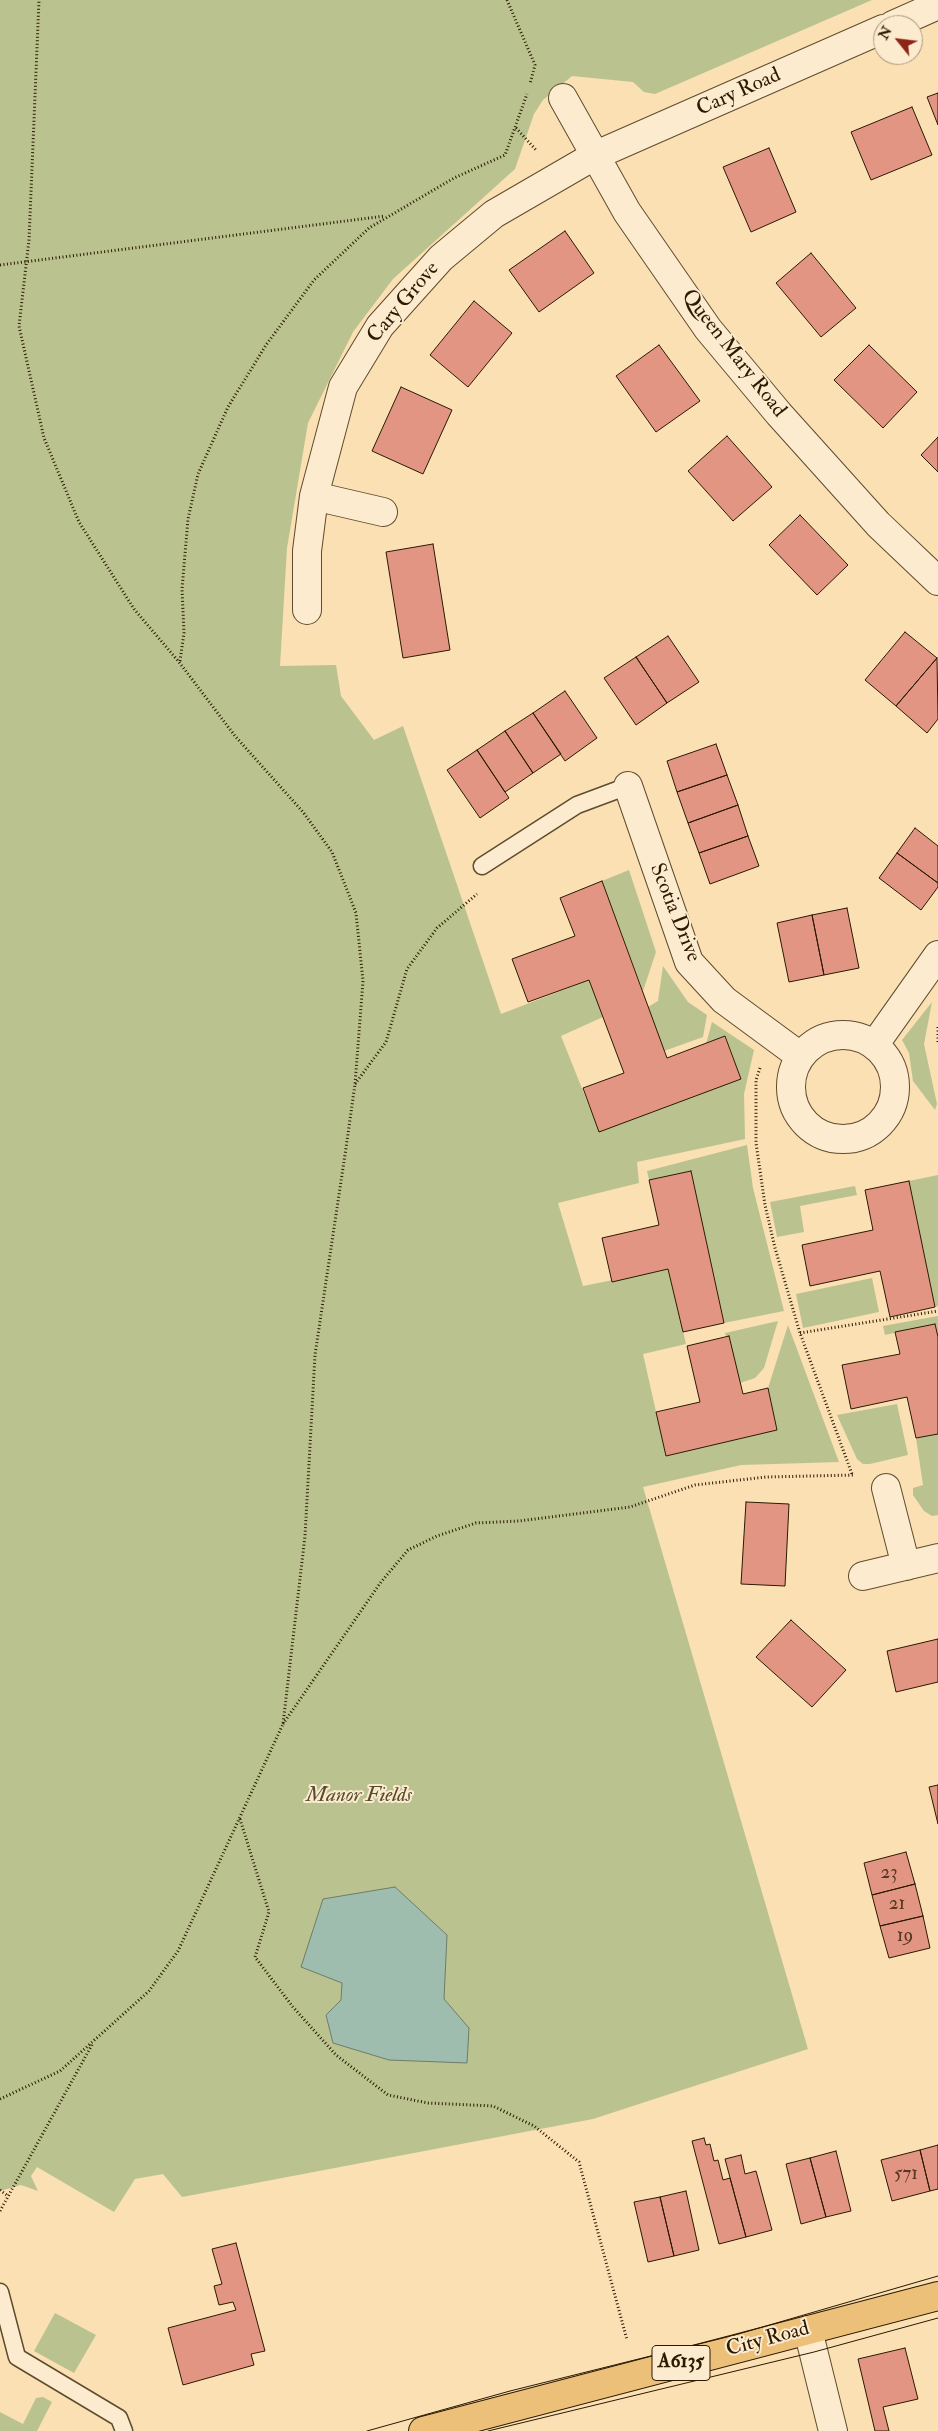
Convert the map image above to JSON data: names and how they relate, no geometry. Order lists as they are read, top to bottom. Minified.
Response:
{"streets":{"main road":["City Road","A6135"],"street":["Cary Road","Cary Grove","Queen Mary Road","Scotia Drive"]},"crossings":[["Cary Road","Cary Grove"],["Cary Road","Queen Mary Road"],["Cary Grove","Queen Mary Road"]],"parks":["Manor Fields"],"house_numbers":["23","21","19","571"],"north":"top left"}
